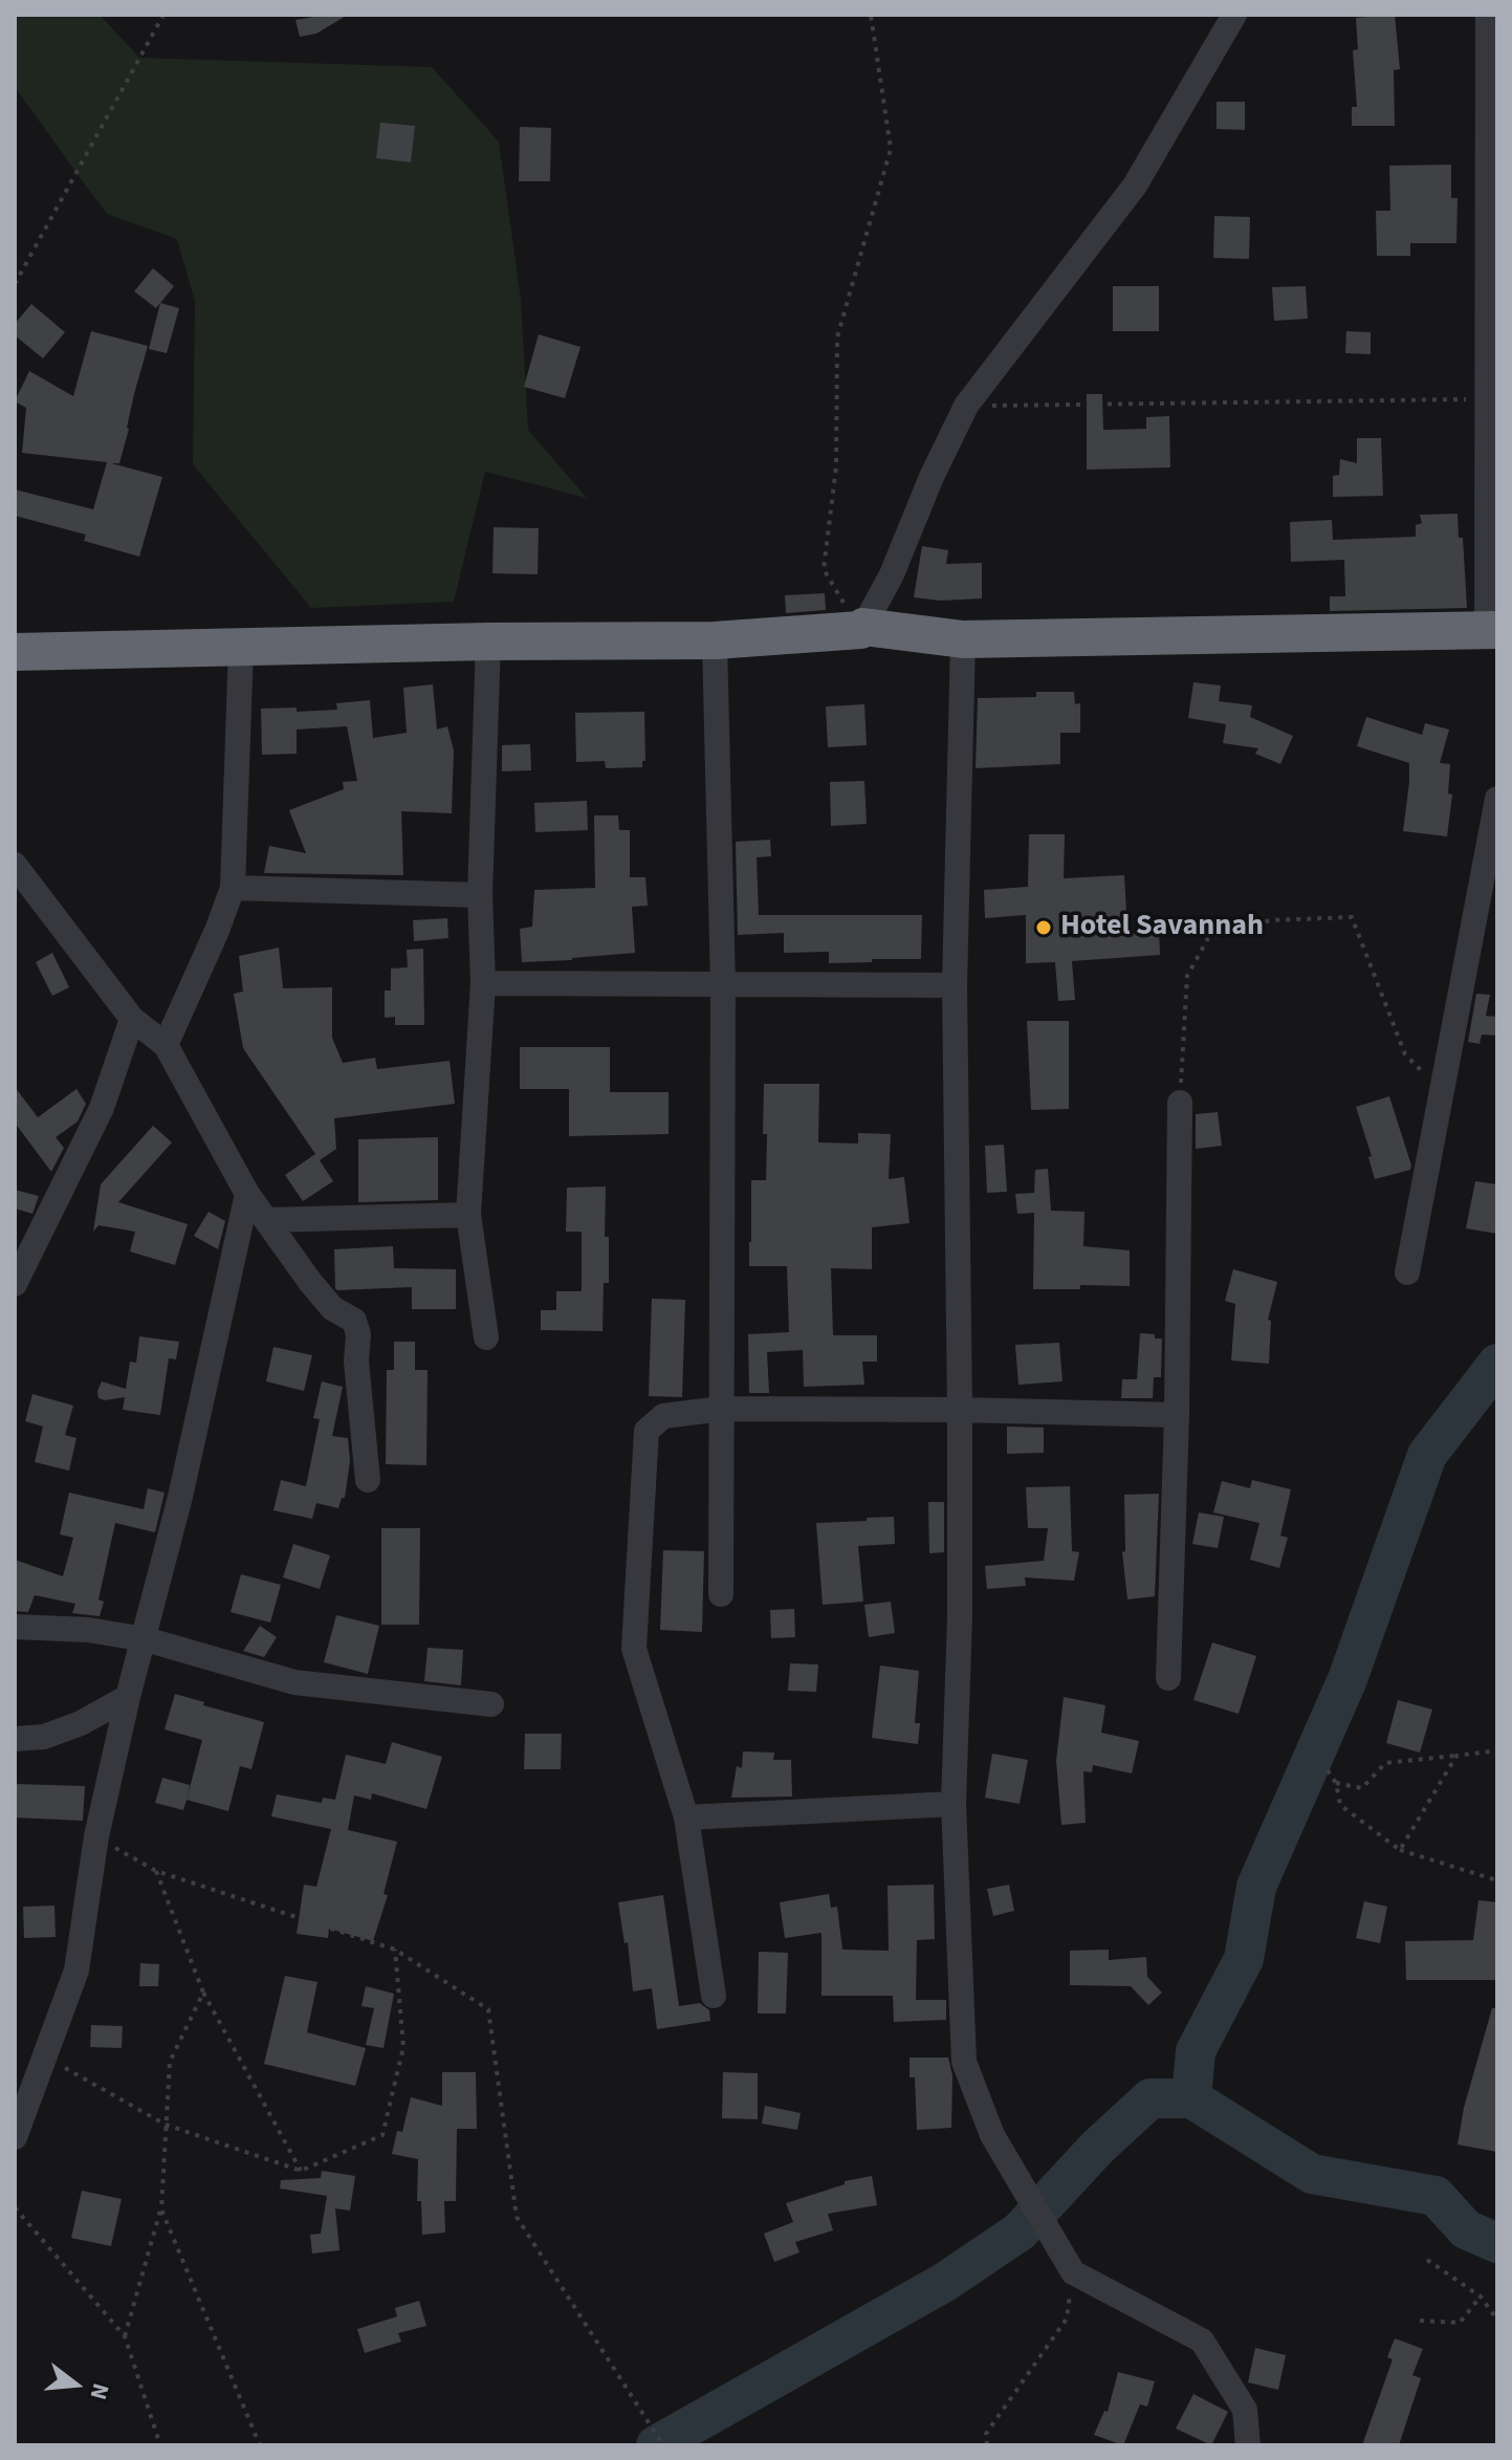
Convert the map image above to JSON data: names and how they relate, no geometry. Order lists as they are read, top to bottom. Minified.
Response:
{"places":["Hotel Savannah"],"north":"right"}
